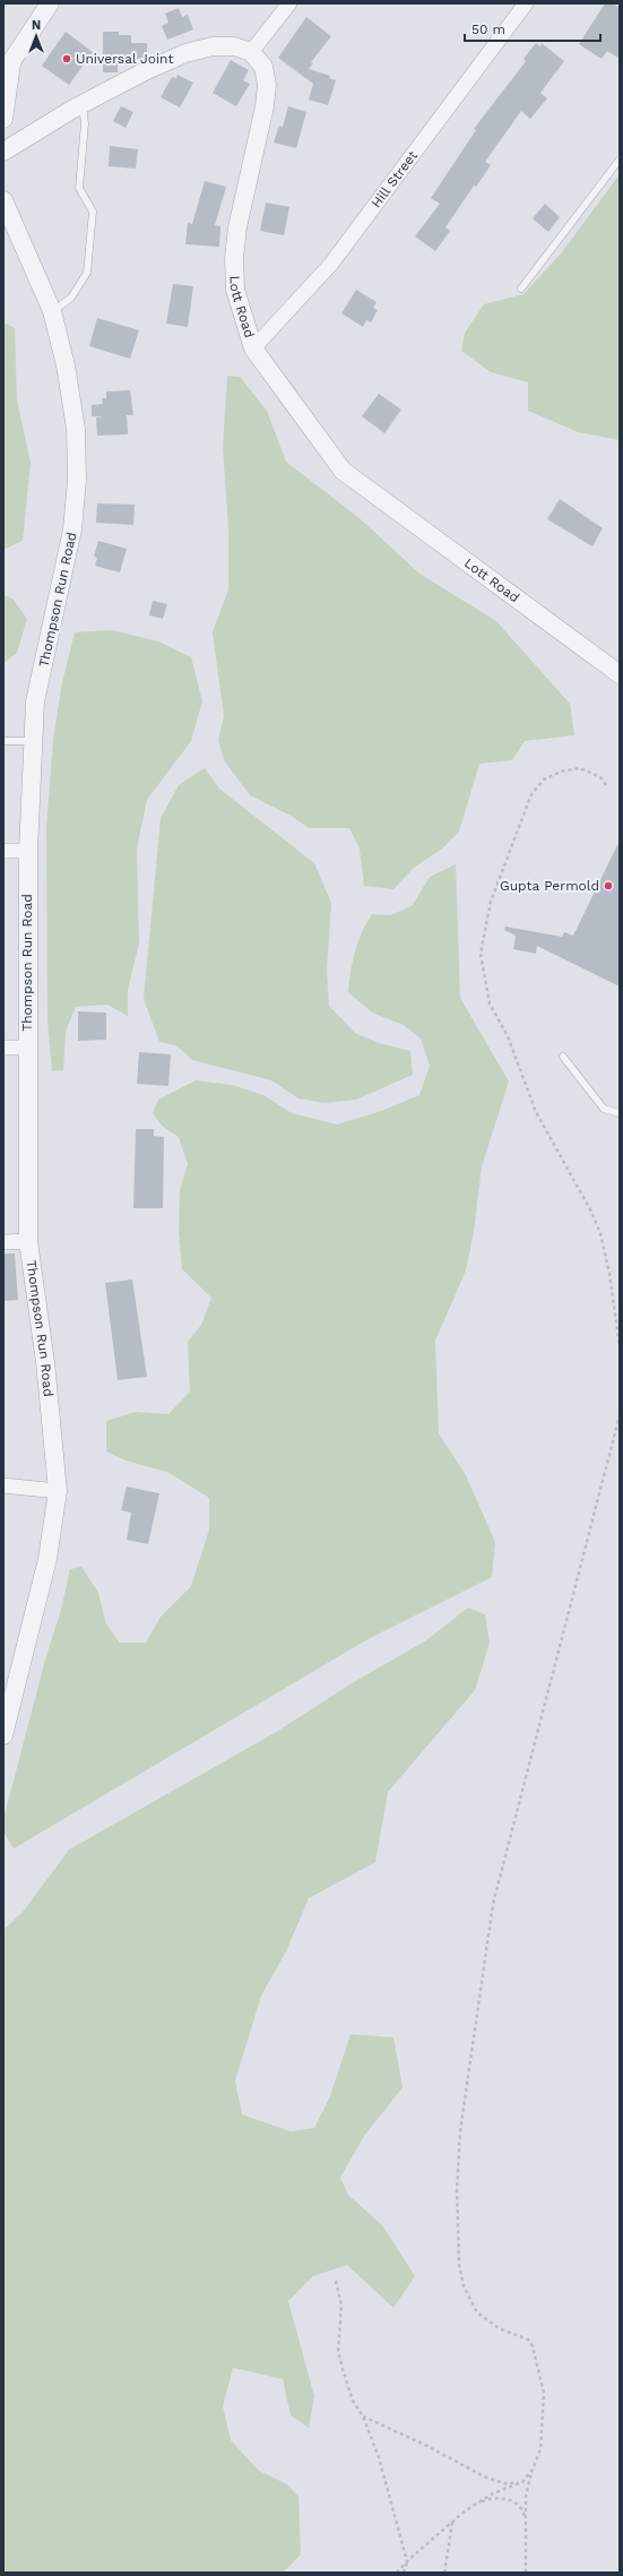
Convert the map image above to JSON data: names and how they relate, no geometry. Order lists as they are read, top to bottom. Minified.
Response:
{"streets":{"street":["Hill Street","Lott Road","Thompson Run Road"]},"crossings":[["Hill Street","Lott Road"]],"places":["Universal Joint","Gupta Permold"],"scale_bar":"50 m","north":"top"}
